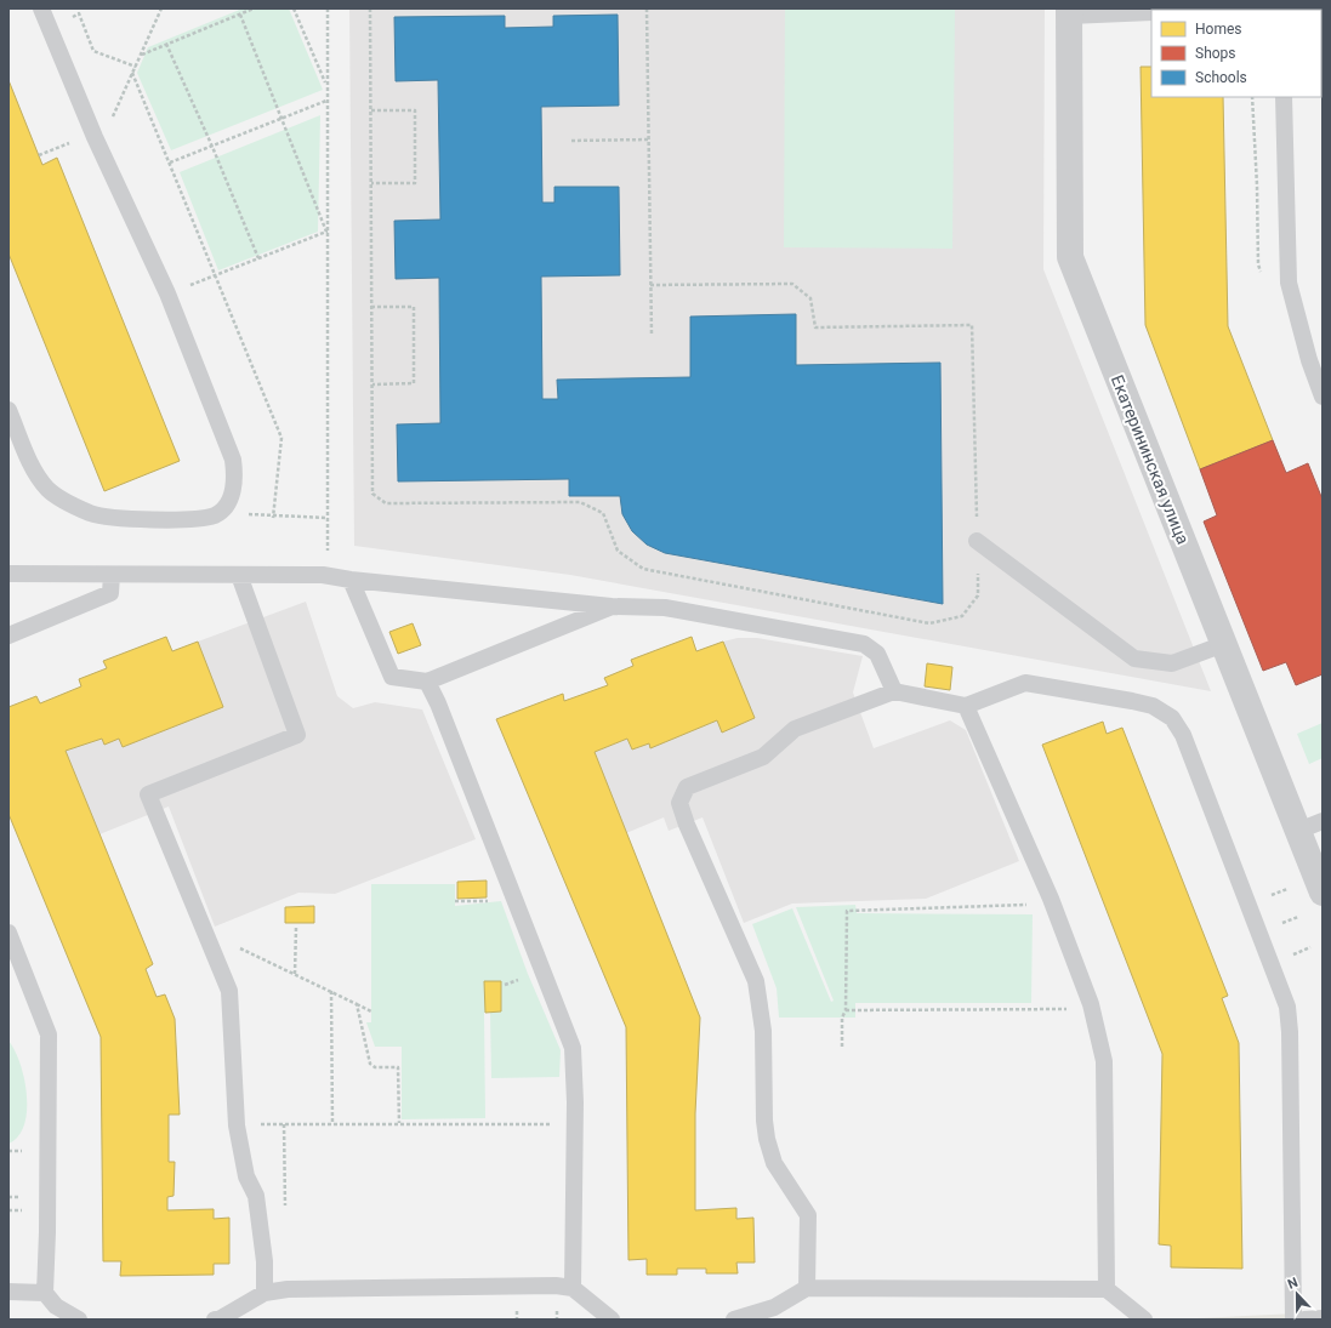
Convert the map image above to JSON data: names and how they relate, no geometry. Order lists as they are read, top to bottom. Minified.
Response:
{"streets":{"street":["Екатерининская улица"]},"legend":["Homes","Shops","Schools"],"north":"top"}
